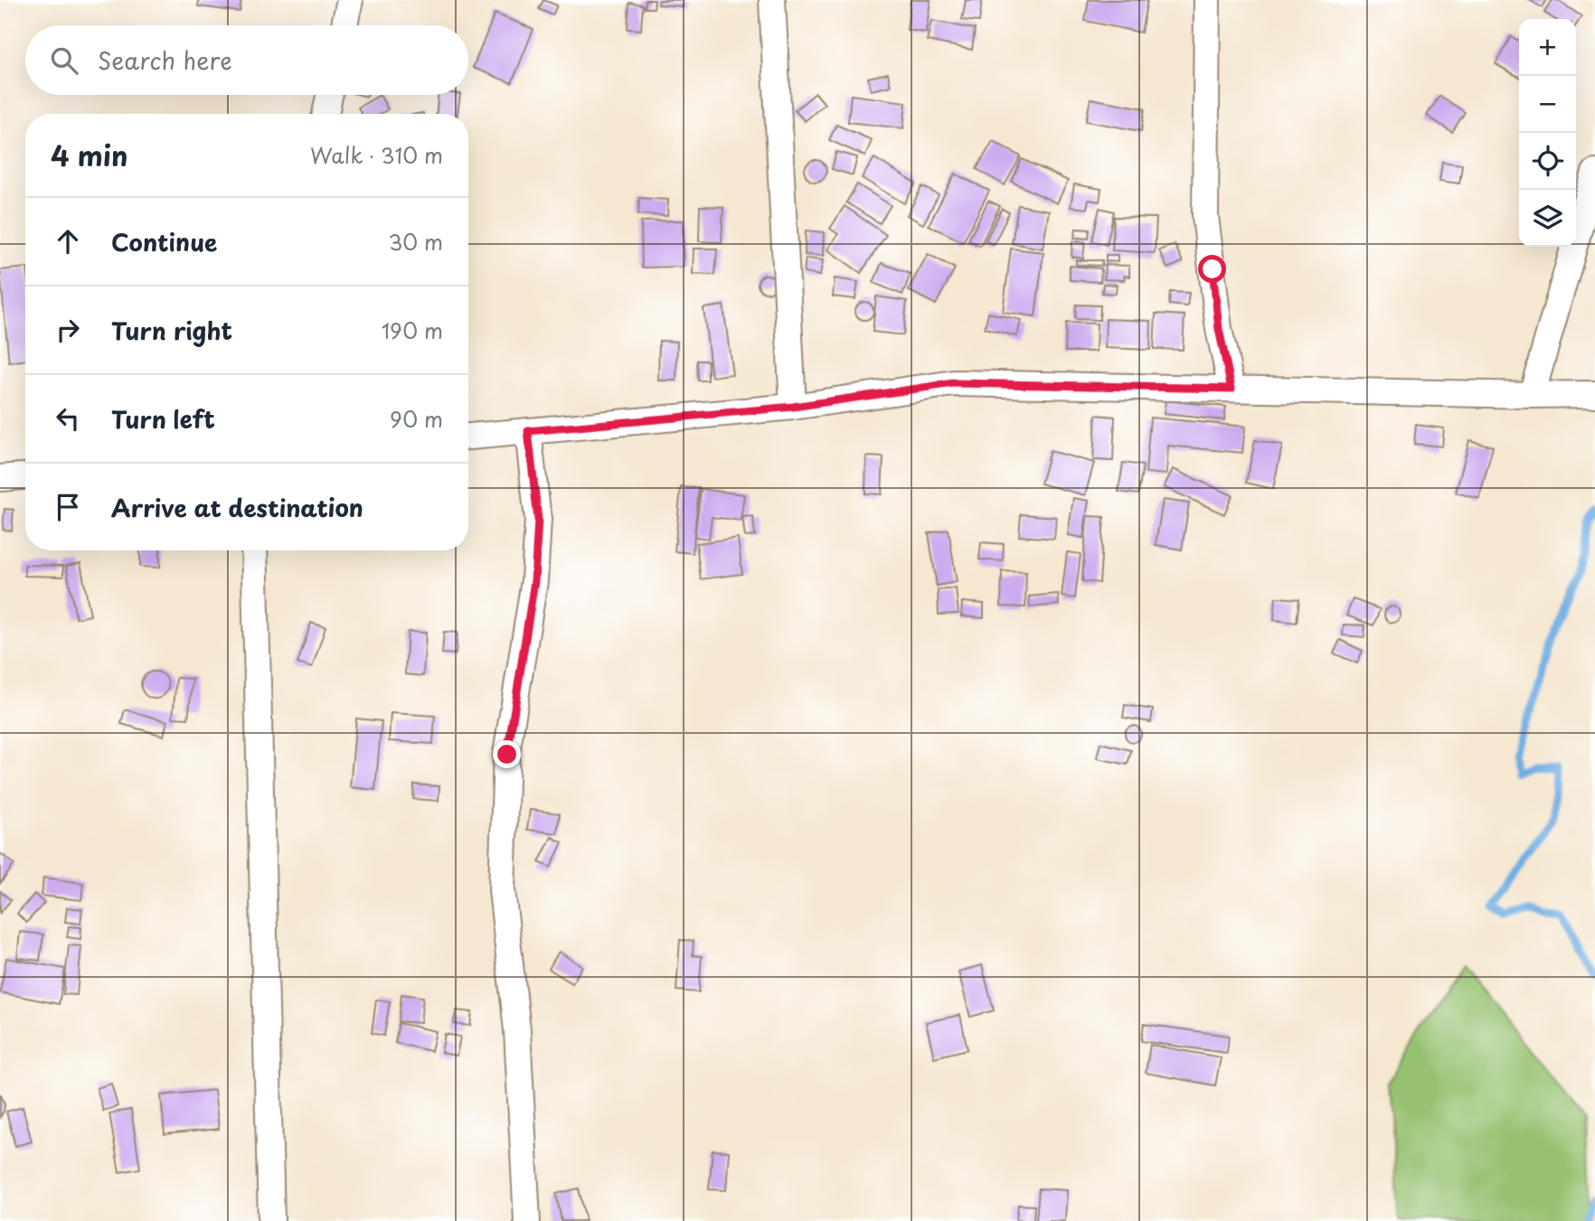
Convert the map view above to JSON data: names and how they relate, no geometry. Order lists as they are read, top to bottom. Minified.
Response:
{"page":{"map_buttons":["+","−"],"search":"Search here","heading":["4 min","Walk · 310 m"],"list":[["Continue","30 m"],["Turn right","190 m"],["Turn left","90 m"],"Arrive at destination"]}}
